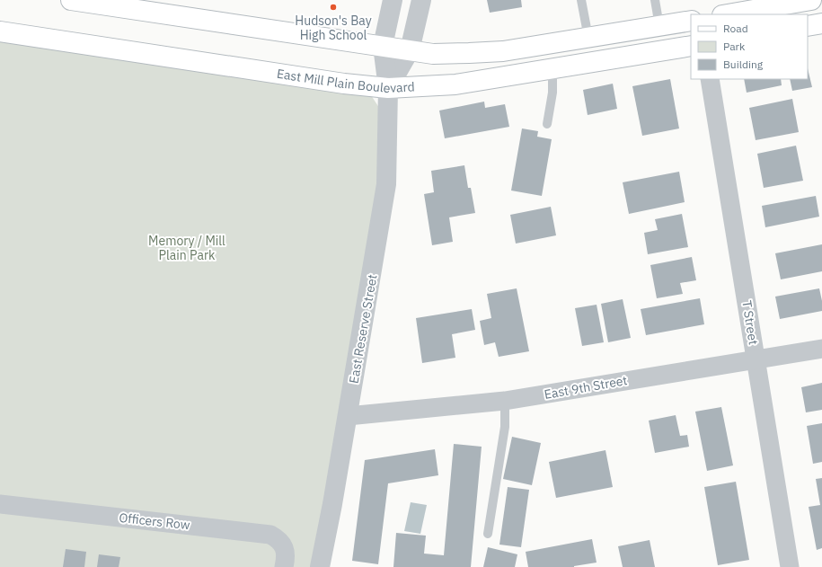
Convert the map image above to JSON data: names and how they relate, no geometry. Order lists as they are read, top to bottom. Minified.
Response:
{"streets":{"main road":["East Mill Plain Boulevard"],"street":["T Street","East Reserve Street","East 9th Street","Officers Row"]},"crossings":[["East Mill Plain Boulevard","East Reserve Street"],["T Street","East 9th Street"],["East Reserve Street","East 9th Street"]],"parks":["Memory / Mill Plain Park"],"places":["Hudson's Bay High School"],"legend":["Road","Park","Building"]}
